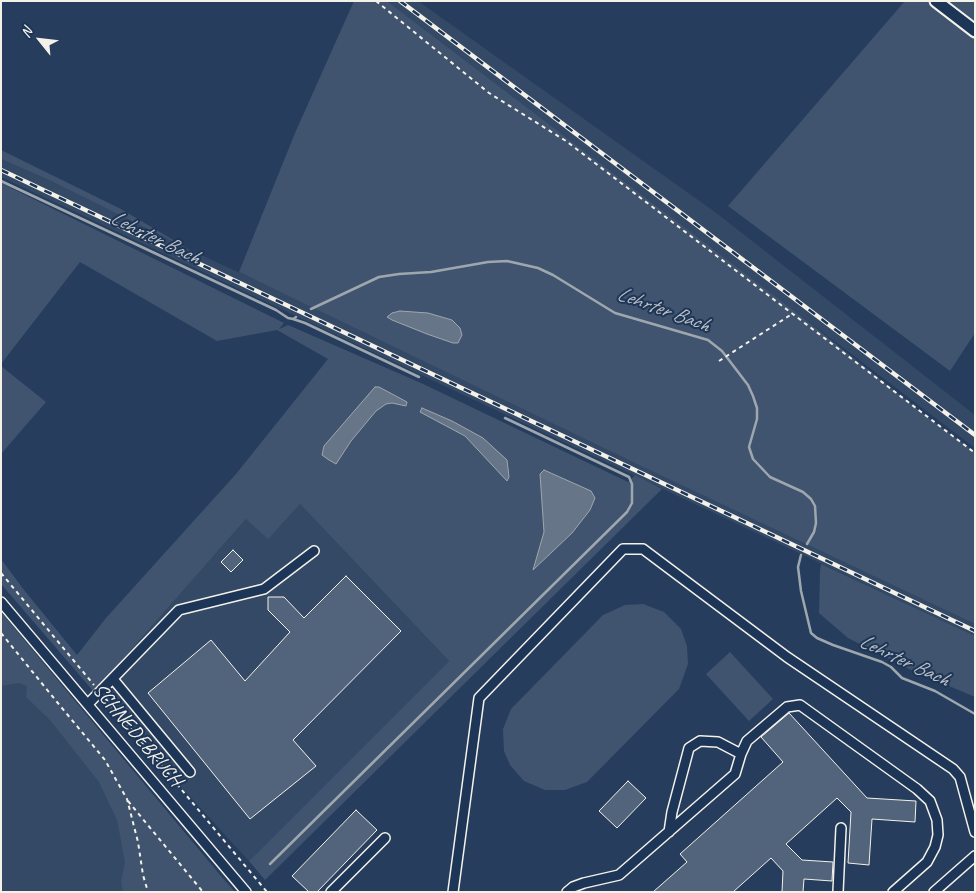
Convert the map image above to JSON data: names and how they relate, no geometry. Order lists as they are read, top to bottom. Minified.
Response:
{"streets":{"street":["SCHNEDEBRUCH"]},"water":["Lehrter Bach"],"north":"top left"}
